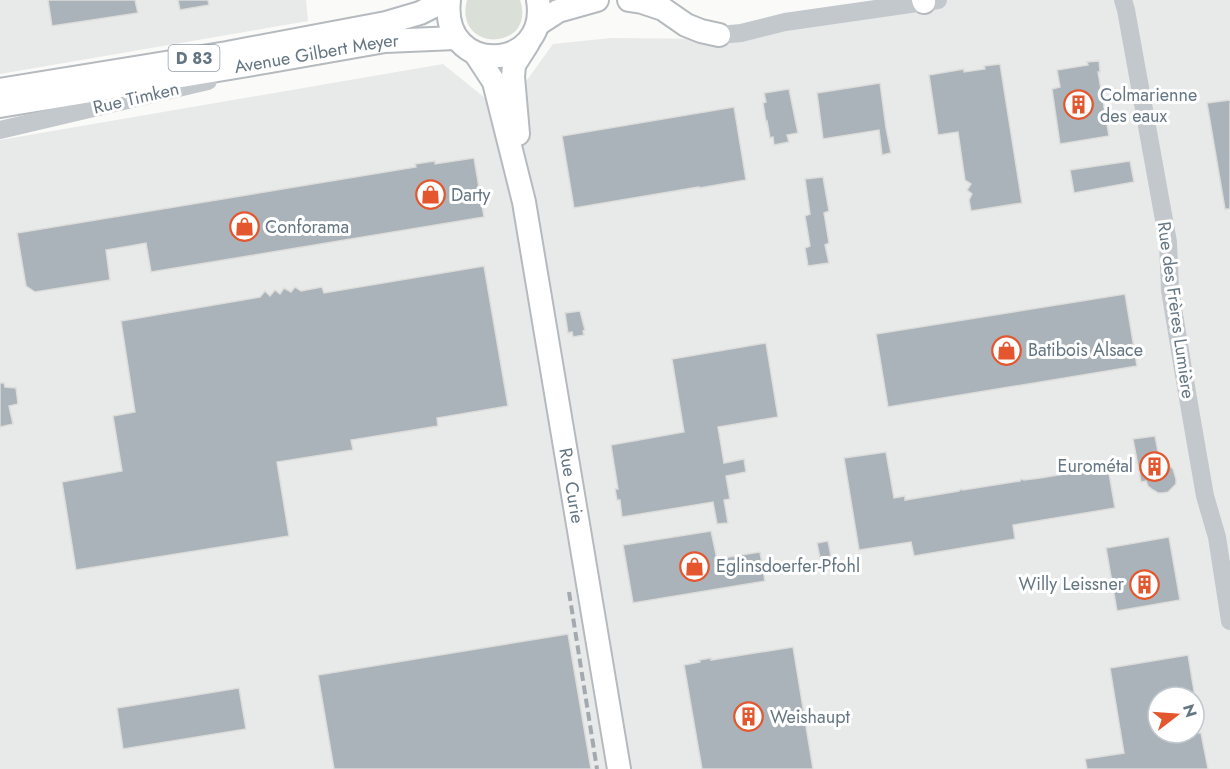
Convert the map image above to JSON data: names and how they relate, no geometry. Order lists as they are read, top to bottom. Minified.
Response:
{"streets":{"main road":["Avenue Gilbert Meyer","D 83","Rue Curie"],"street":["Rue Timken","Rue des Frères Lumière"]},"crossings":[["Avenue Gilbert Meyer","Rue Timken"]],"places":{"building":["Colmarienne des eaux","Eurométal","Willy Leissner","Weishaupt"],"shop":["Darty","Conforama","Batibois Alsace","Eglinsdoerfer-Pfohl"]},"north":"right"}
